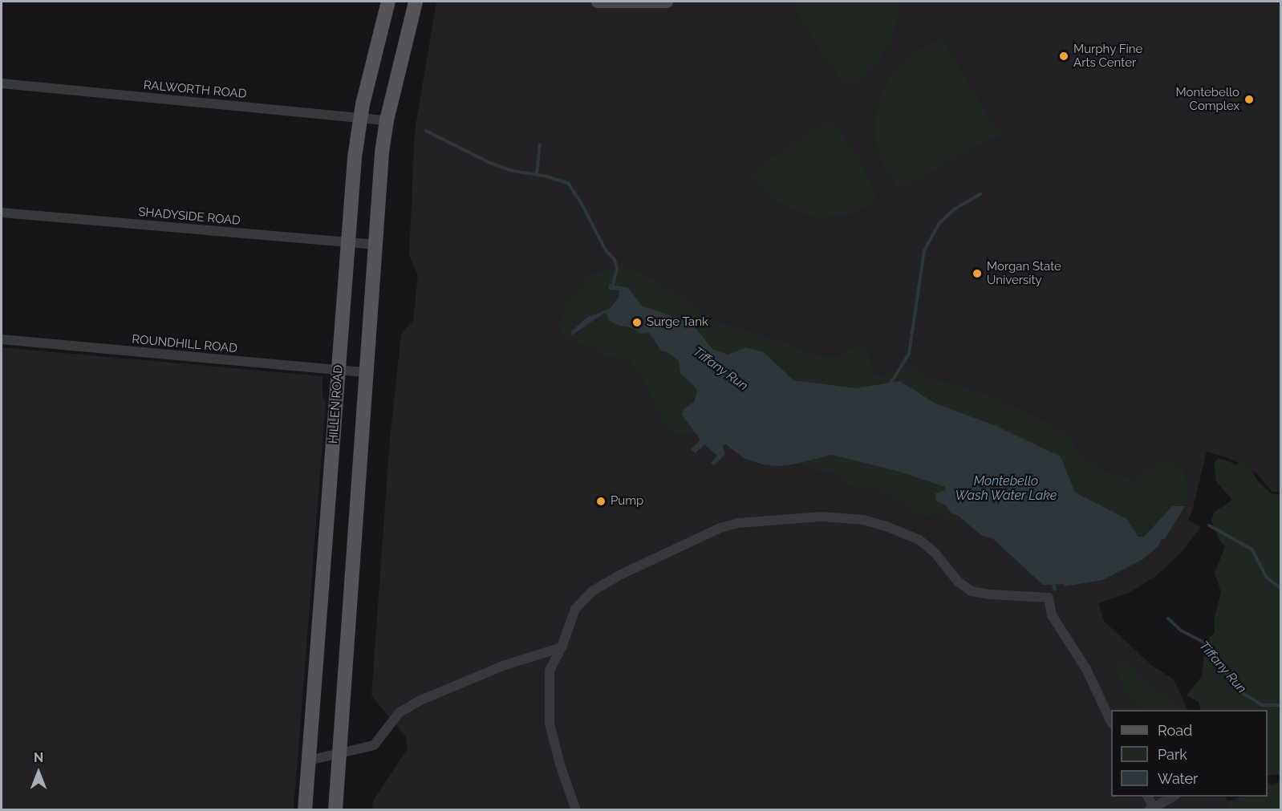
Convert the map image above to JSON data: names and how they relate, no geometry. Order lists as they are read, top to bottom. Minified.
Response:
{"streets":{"main road":["HILLEN ROAD"],"street":["RALWORTH ROAD","SHADYSIDE ROAD","ROUNDHILL ROAD"]},"crossings":[["RALWORTH ROAD","HILLEN ROAD"],["SHADYSIDE ROAD","HILLEN ROAD"],["ROUNDHILL ROAD","HILLEN ROAD"]],"water":["Tiffany Run","Montebello Wash Water Lake"],"places":["Murphy Fine Arts Center","Montebello Complex","Morgan State University","Surge Tank","Pump"],"legend":["Road","Park","Water"],"north":"top"}
